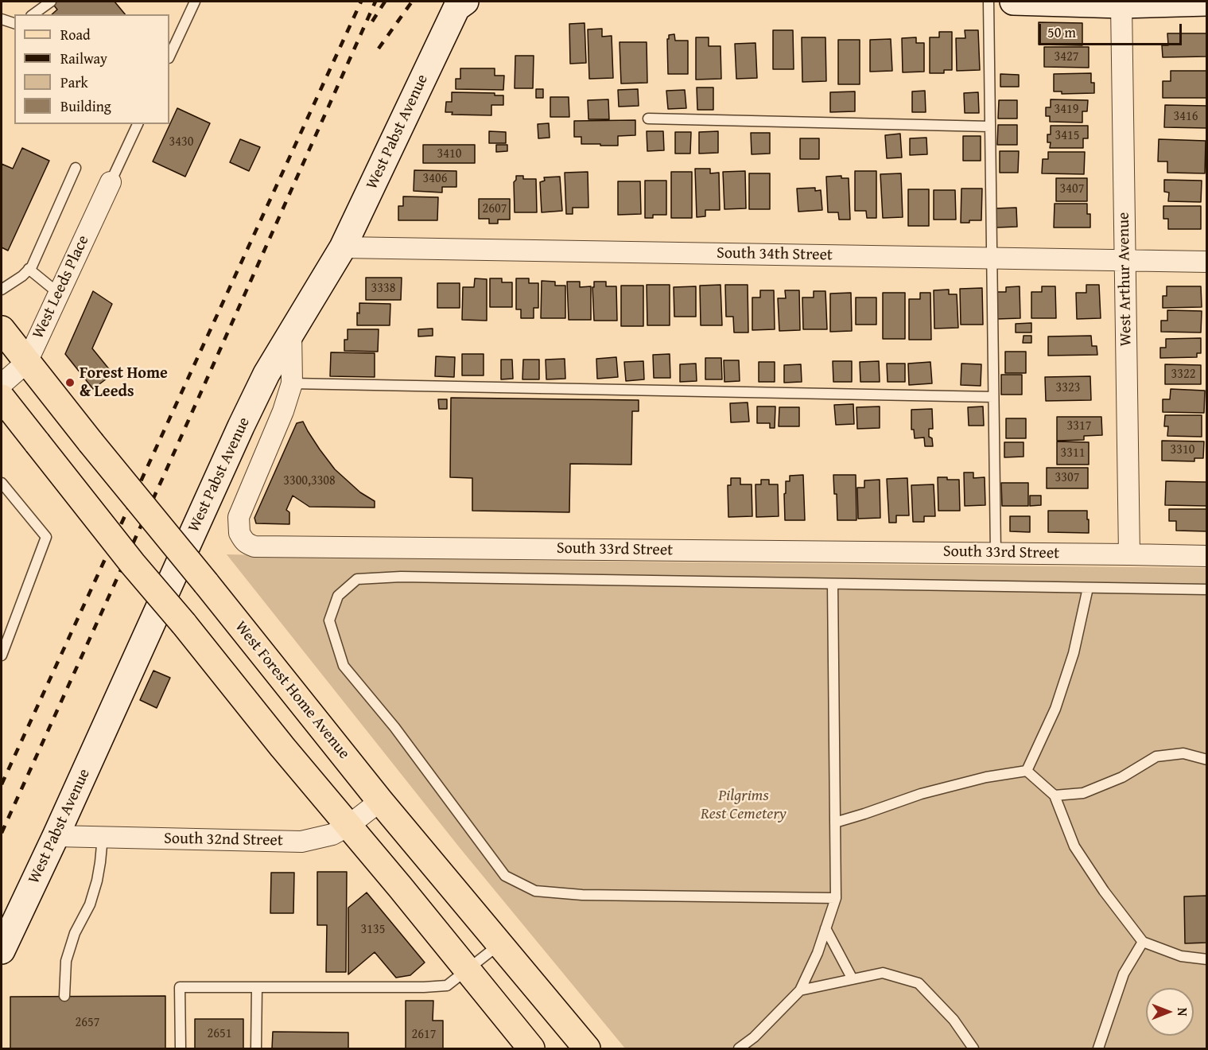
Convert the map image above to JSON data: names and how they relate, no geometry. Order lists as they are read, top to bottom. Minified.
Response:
{"streets":{"main road":["West Forest Home Avenue"],"street":["West Pabst Avenue","South 34th Street","West Arthur Avenue","West Leeds Place","South 33rd Street","South 32nd Street"]},"crossings":[["West Pabst Avenue","South 34th Street"],["West Pabst Avenue","South 33rd Street"],["West Pabst Avenue","South 32nd Street"],["South 34th Street","West Arthur Avenue"],["West Arthur Avenue","South 33rd Street"],["West Leeds Place","West Forest Home Avenue"],["West Forest Home Avenue","South 32nd Street"]],"parks":["Pilgrims Rest Cemetery"],"places":["Forest Home & Leeds"],"house_numbers":["3427","3419","3416","3415","3430","3410","3406","3407","2607","3338","3322","3323","3317","3310","3311","3307","3300,3308","3135","2657","2651","2617"],"legend":["Road","Railway","Park","Building"],"scale_bar":"50 m","north":"right"}
